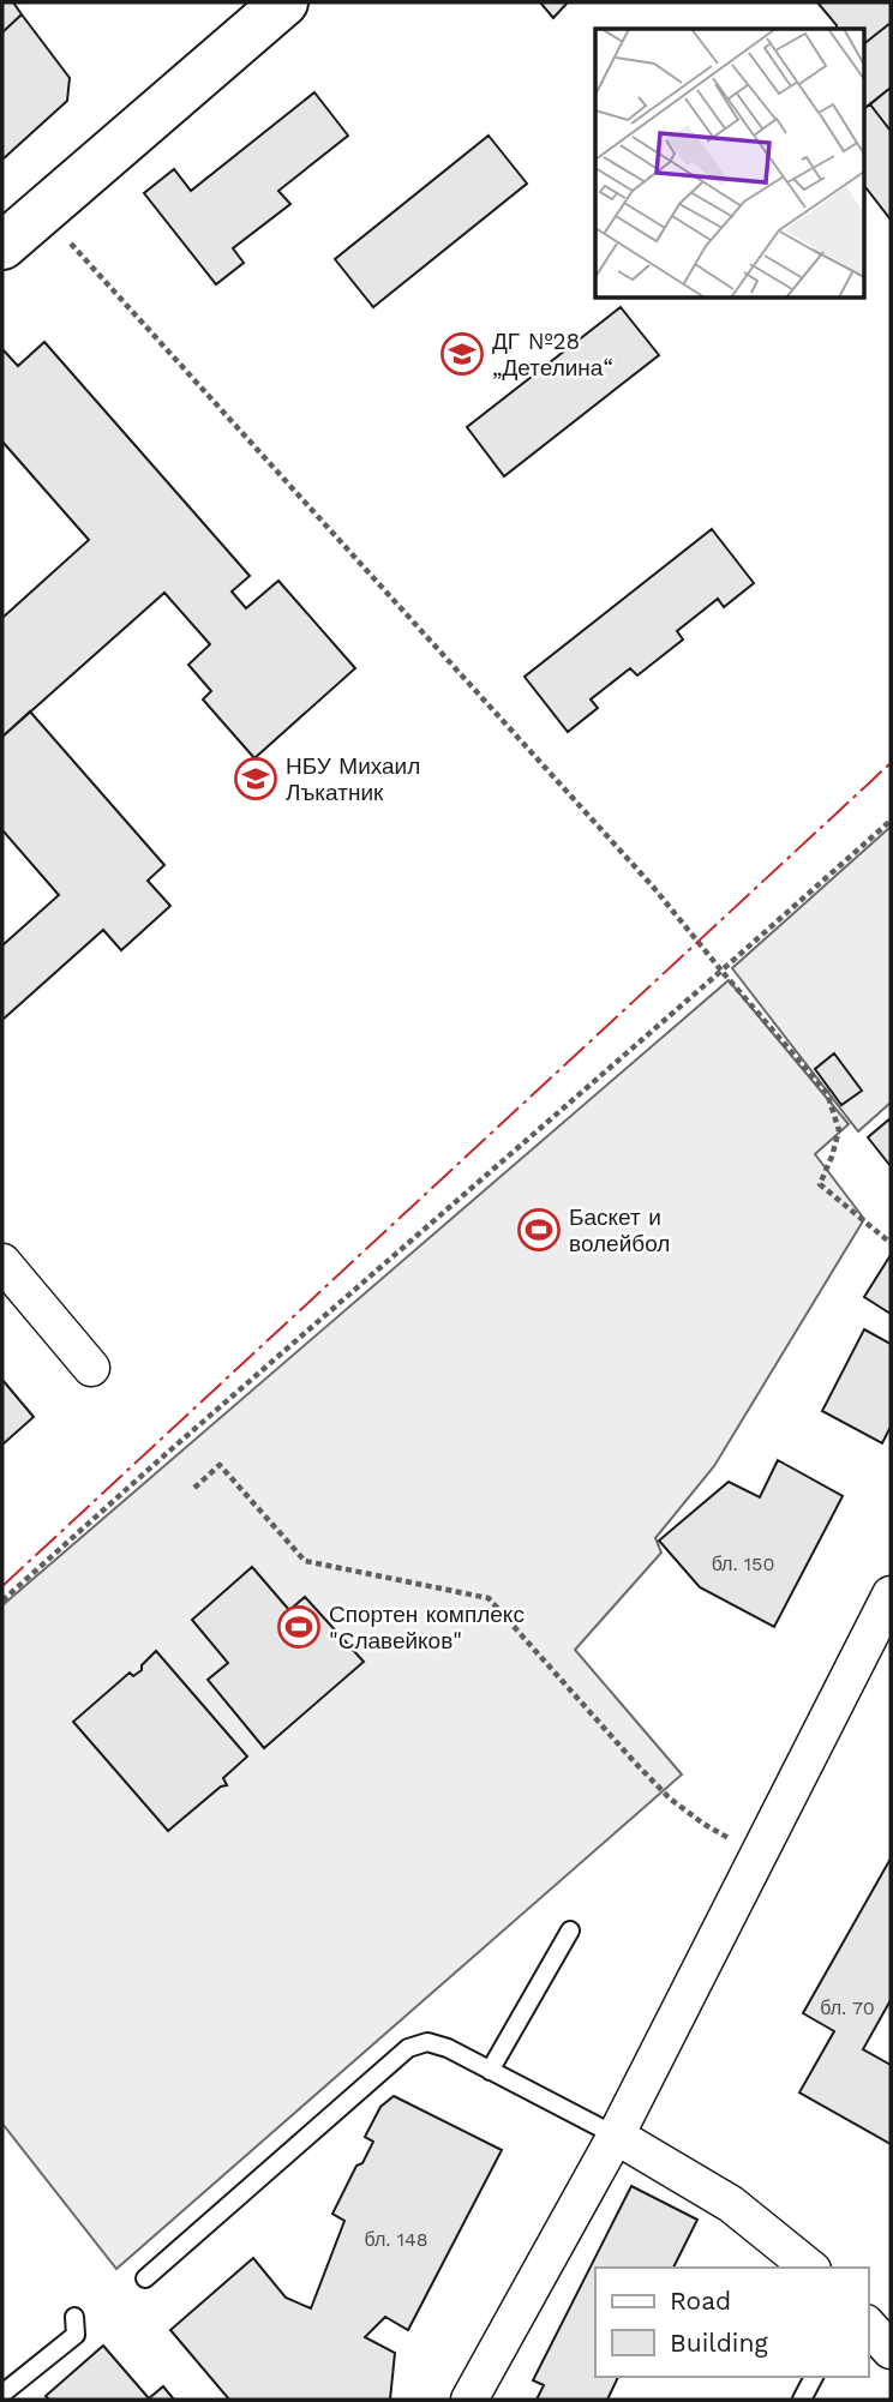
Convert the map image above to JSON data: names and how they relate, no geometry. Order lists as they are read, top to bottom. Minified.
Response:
{"places":{"school or university":["ДГ №28 „Детелина“","НБУ Михаил Лъкатник"],"sports":["Баскет и волейбол","Спортен комплекс \"Славейков\""]},"house_numbers":["бл. 150","бл. 70","бл. 148"],"legend":["Road","Building"]}
